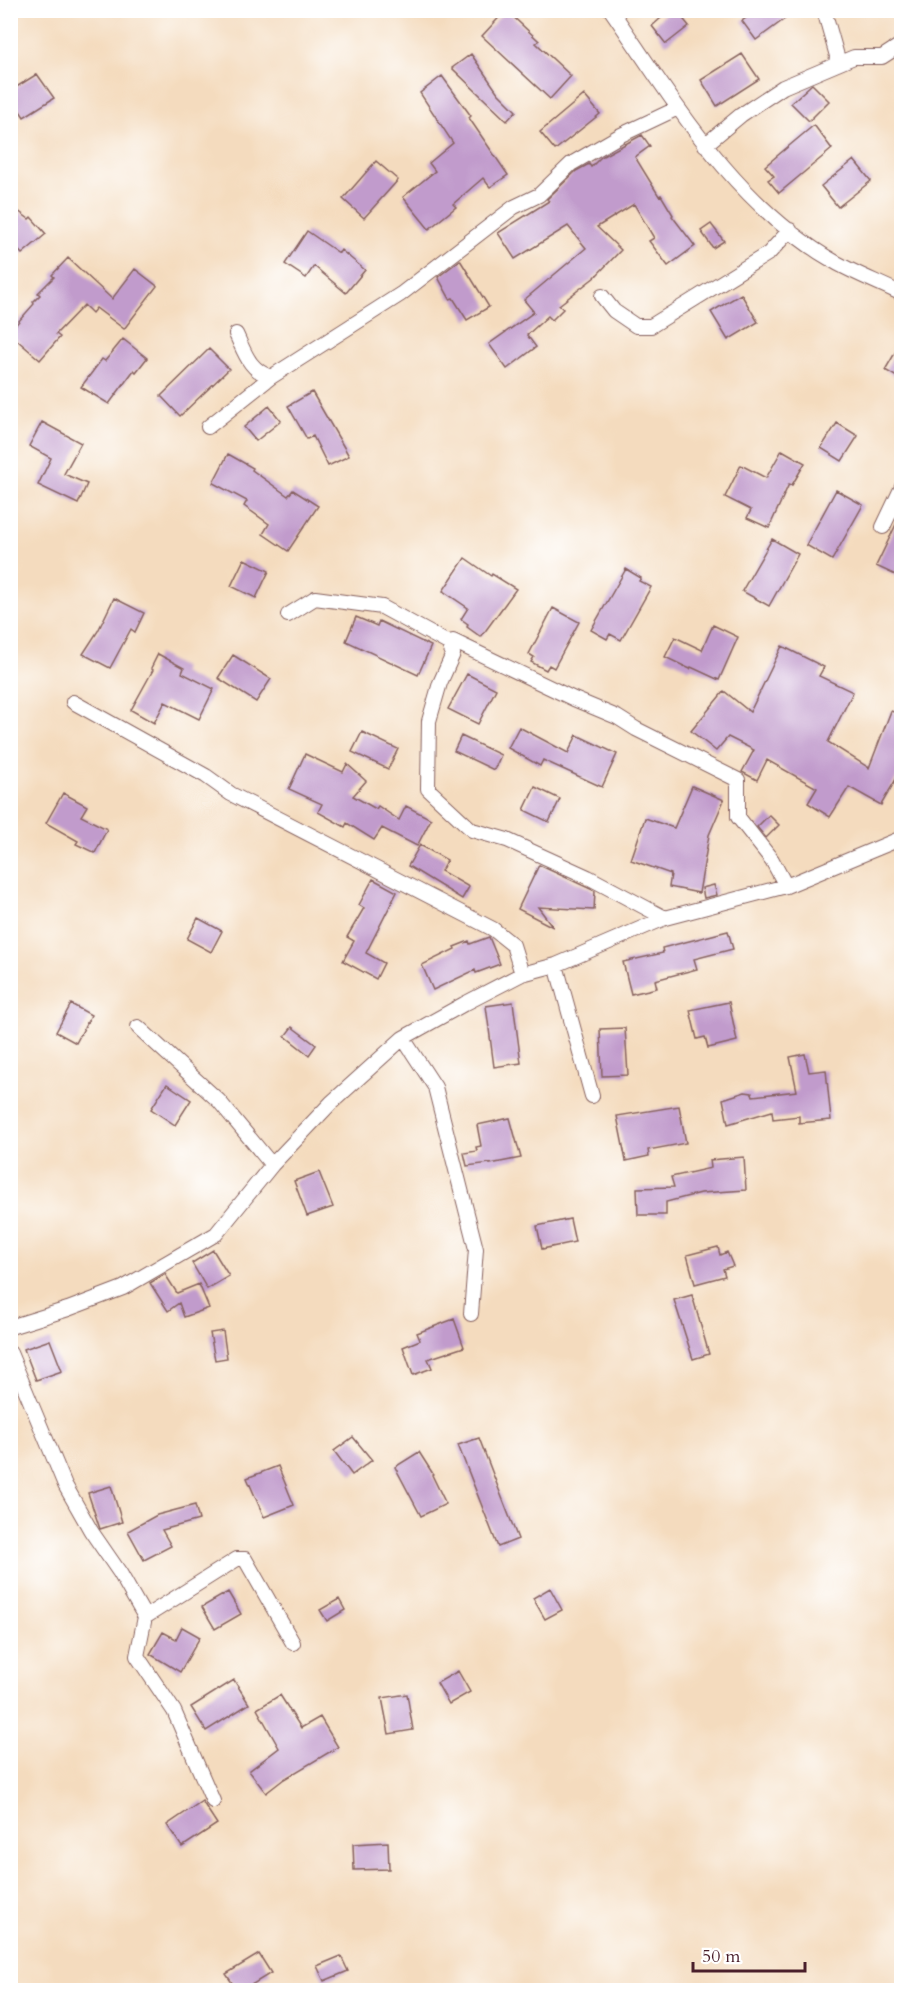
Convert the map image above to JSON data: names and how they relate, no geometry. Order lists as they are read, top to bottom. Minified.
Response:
{"scale_bar":"50 m"}
